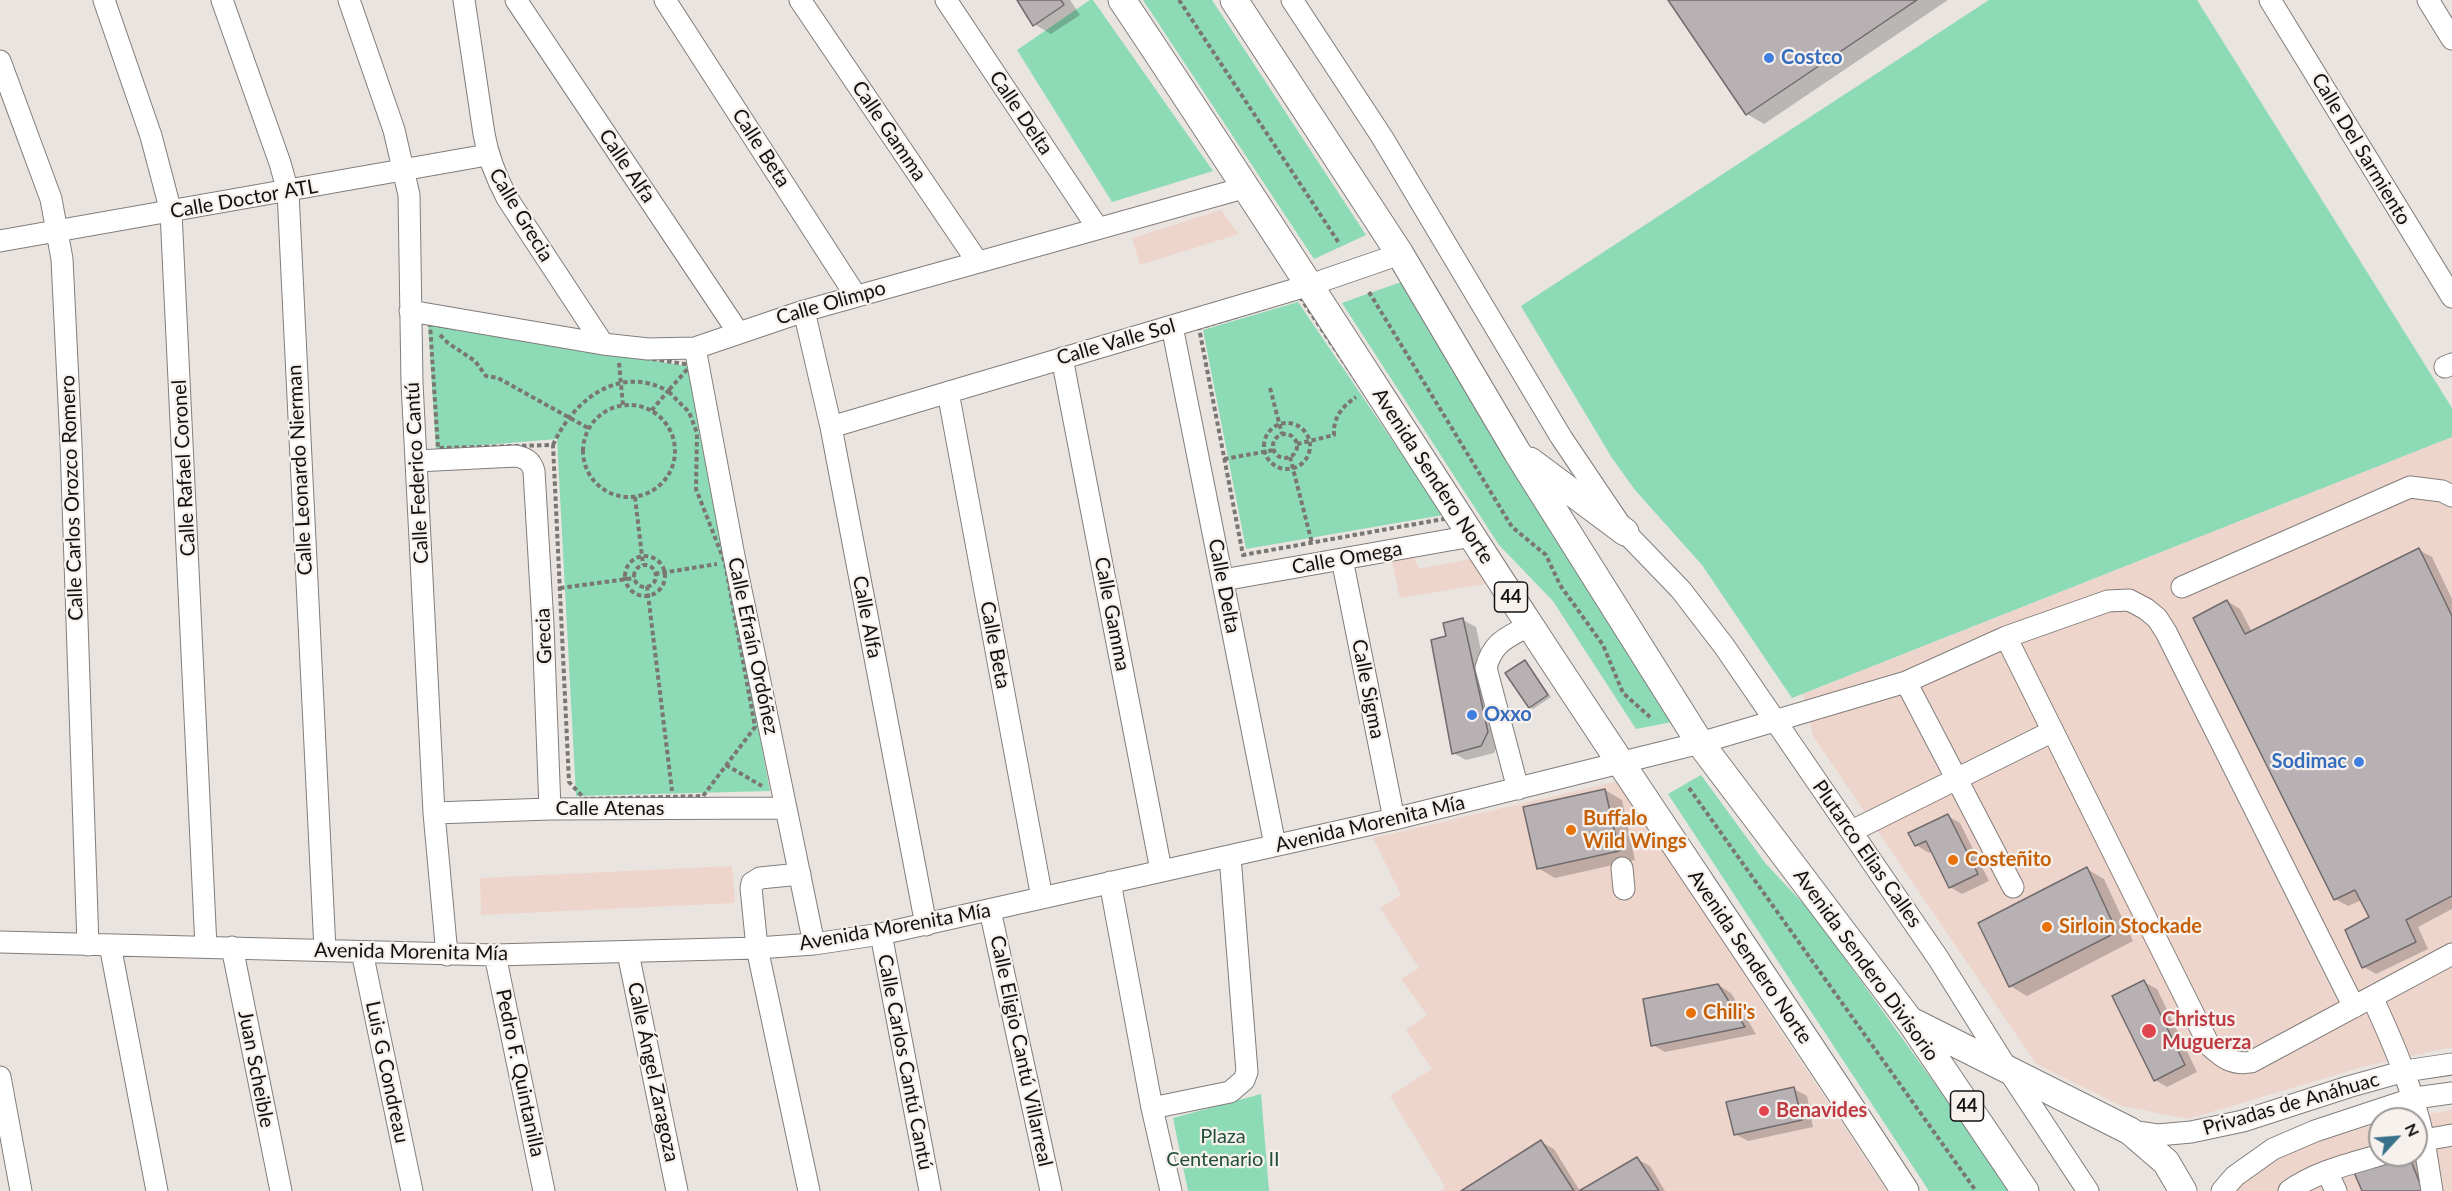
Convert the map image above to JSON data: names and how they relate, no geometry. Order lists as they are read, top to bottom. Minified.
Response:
{"streets":{"main road":["Avenida Sendero Norte","44","Avenida Sendero Divisorio"],"street":["Calle Delta","Calle Gamma","Calle Beta","Calle Del Sarmiento","Calle Alfa","Calle Doctor ATL","Calle Grecia","Calle Olimpo","Calle Valle Sol","Calle Rafael Coronel","Calle Leonardo Nierman","Calle Federico Cantú","Calle Carlos Orozco Romero","Calle Omega","Grecia","Calle Efraín Ordóñez","Calle Sigma","Calle Atenas","Avenida Morenita Mía","Plutarco Elias Calles","Calle Eligio Cantú Villarreal","Calle Carlos Cantú Cantú","Juan Scheible","Luis G Condreau","Calle Ángel Zaragoza","Pedro F. Quintanilla","Privadas de Anáhuac"]},"crossings":[["Calle Delta","Calle Olimpo"],["Calle Delta","Calle Valle Sol"],["Calle Delta","Calle Omega"],["Calle Delta","Avenida Morenita Mía"],["Calle Gamma","Calle Olimpo"],["Calle Gamma","Calle Valle Sol"],["Calle Gamma","Avenida Morenita Mía"],["Calle Beta","Calle Olimpo"],["Calle Beta","Calle Valle Sol"],["Calle Beta","Avenida Morenita Mía"],["Calle Alfa","Calle Olimpo"],["Calle Alfa","Calle Valle Sol"],["Calle Alfa","Avenida Morenita Mía"],["Calle Doctor ATL","Calle Grecia"],["Calle Doctor ATL","Calle Rafael Coronel"],["Calle Doctor ATL","Calle Leonardo Nierman"],["Calle Doctor ATL","Calle Federico Cantú"],["Calle Doctor ATL","Calle Carlos Orozco Romero"],["Calle Grecia","Calle Olimpo"],["Calle Olimpo","Calle Federico Cantú"],["Calle Olimpo","Avenida Sendero Norte"],["Calle Olimpo","Calle Efraín Ordóñez"],["Calle Valle Sol","Avenida Sendero Norte"],["Calle Valle Sol","44"],["Calle Rafael Coronel","Avenida Morenita Mía"],["Calle Leonardo Nierman","Avenida Morenita Mía"],["Calle Federico Cantú","Grecia"],["Calle Federico Cantú","Calle Atenas"],["Calle Federico Cantú","Avenida Morenita Mía"],["Avenida Sendero Norte","Calle Omega"],["Avenida Sendero Norte","Avenida Morenita Mía"],["Calle Carlos Orozco Romero","Avenida Morenita Mía"],["Calle Omega","Calle Sigma"],["44","Avenida Morenita Mía"],["44","Avenida Sendero Divisorio"],["Grecia","Calle Atenas"],["Calle Efraín Ordóñez","Calle Atenas"],["Calle Efraín Ordóñez","Avenida Morenita Mía"],["Calle Sigma","Avenida Morenita Mía"],["Avenida Morenita Mía","Plutarco Elias Calles"],["Avenida Morenita Mía","Avenida Sendero Divisorio"],["Avenida Morenita Mía","Calle Eligio Cantú Villarreal"],["Avenida Morenita Mía","Calle Carlos Cantú Cantú"],["Avenida Morenita Mía","Juan Scheible"],["Avenida Morenita Mía","Luis G Condreau"],["Avenida Morenita Mía","Calle Ángel Zaragoza"],["Avenida Morenita Mía","Pedro F. Quintanilla"],["Avenida Morenita Mía","Privadas de Anáhuac"]],"parks":["Plaza Centenario II"],"places":["Costco","Oxxo","Sodimac","Buffalo Wild Wings","Costeñito","Sirloin Stockade","Chili's","Christus Muguerza","Benavides"],"north":"top right"}
